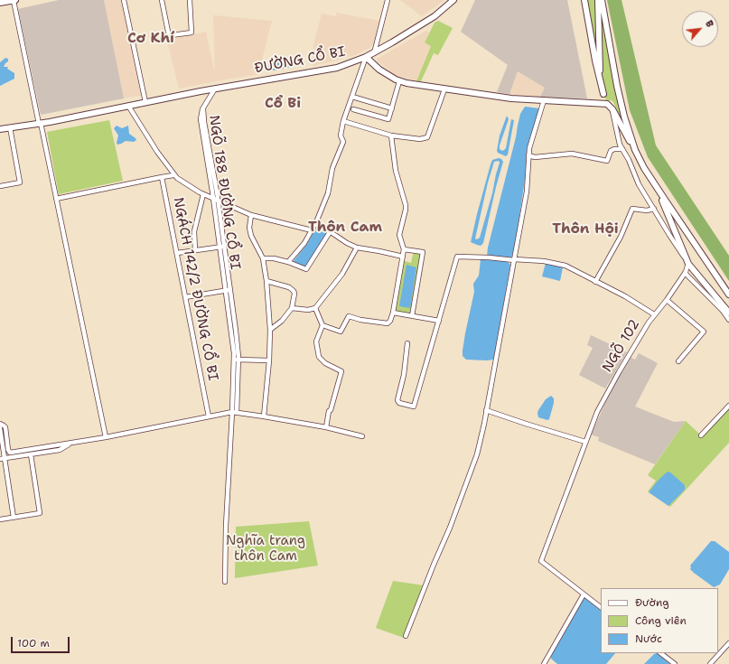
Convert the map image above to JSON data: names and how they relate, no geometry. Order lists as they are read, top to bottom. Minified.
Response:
{"streets":{"main road":["ĐƯỜNG CỔ BI"],"street":["NGÕ 188 ĐƯỜNG CỔ BI","NGÁCH 142/2 ĐƯỜNG CỔ BI","NGÕ 102"]},"crossings":[["ĐƯỜNG CỔ BI","NGÕ 188 ĐƯỜNG CỔ BI"]],"districts":["Cơ Khí","Cổ Bi","Thôn Cam","Thôn Hội"],"parks":["Nghĩa trang thôn Cam"],"legend":["Đường","Công viên","Nước"],"scale_bar":"100 m","north":"top right"}
